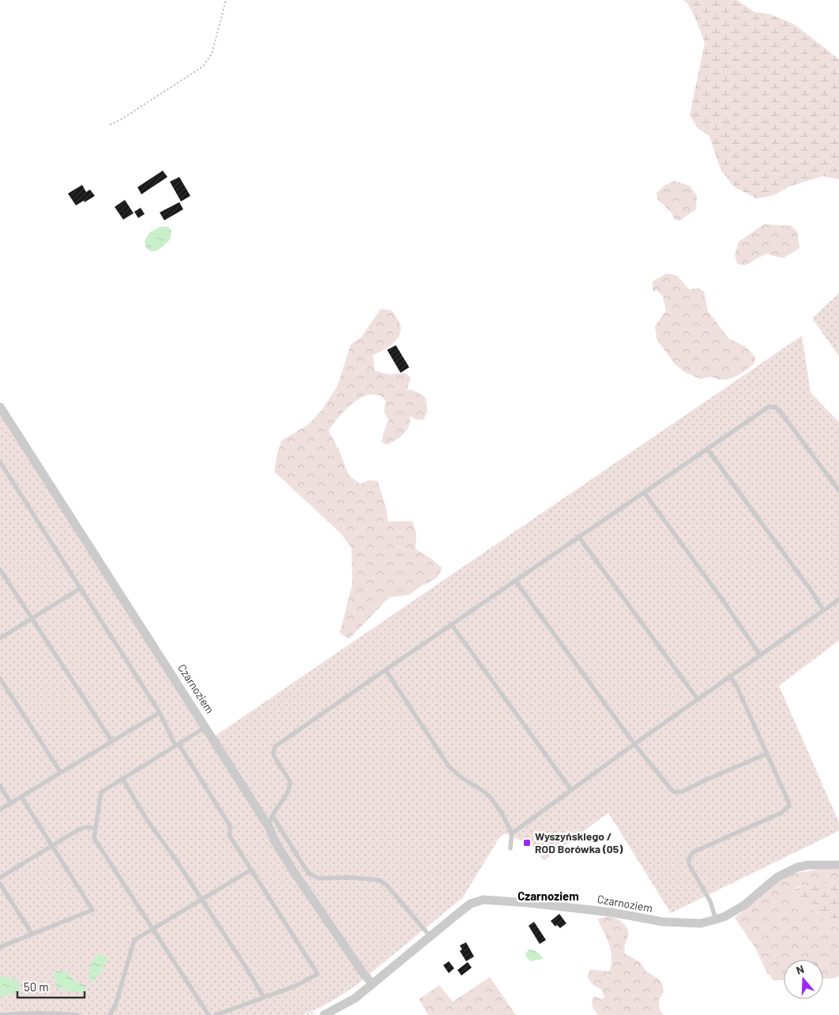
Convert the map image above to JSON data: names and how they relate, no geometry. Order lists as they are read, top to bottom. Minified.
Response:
{"streets":{"street":["Czarnoziem"]},"districts":["Czarnoziem"],"places":{"transit":["Wyszyńskiego / ROD Borówka (05)"]},"scale_bar":"50 m","north":"top"}
